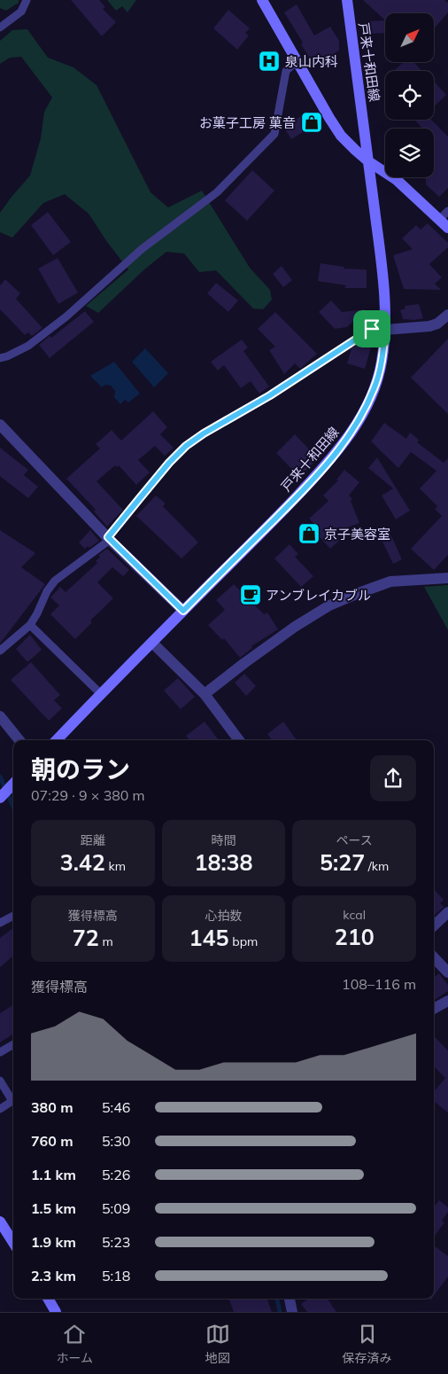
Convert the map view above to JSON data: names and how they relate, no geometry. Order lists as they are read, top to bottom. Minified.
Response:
{"streets":{"main road":["戸来十和田線"]},"places":{"hospital":["泉山内科"],"shop":["お菓子工房 菓音","京子美容室"],"cafe":["アンブレイカブル"]},"north":"top right","page":{"heading":["朝のラン","07:29 · 9 × 380 m"],"stats":[["距離","3.42 km"],["時間","18:38"],["ペース","5:27 /km"],["獲得標高","72 m"],["心拍数","145 bpm"],["kcal","210"]],"chart":["獲得標高","108–116 m"],"list":[{"name":"380 m","note":"5:46"},{"name":"760 m","note":"5:30"},{"name":"1.1 km","note":"5:26"},{"name":"1.5 km","note":"5:09"},{"name":"1.9 km","note":"5:23"},{"name":"2.3 km","note":"5:18"}],"tabs":["ホーム","地図","保存済み"]}}
